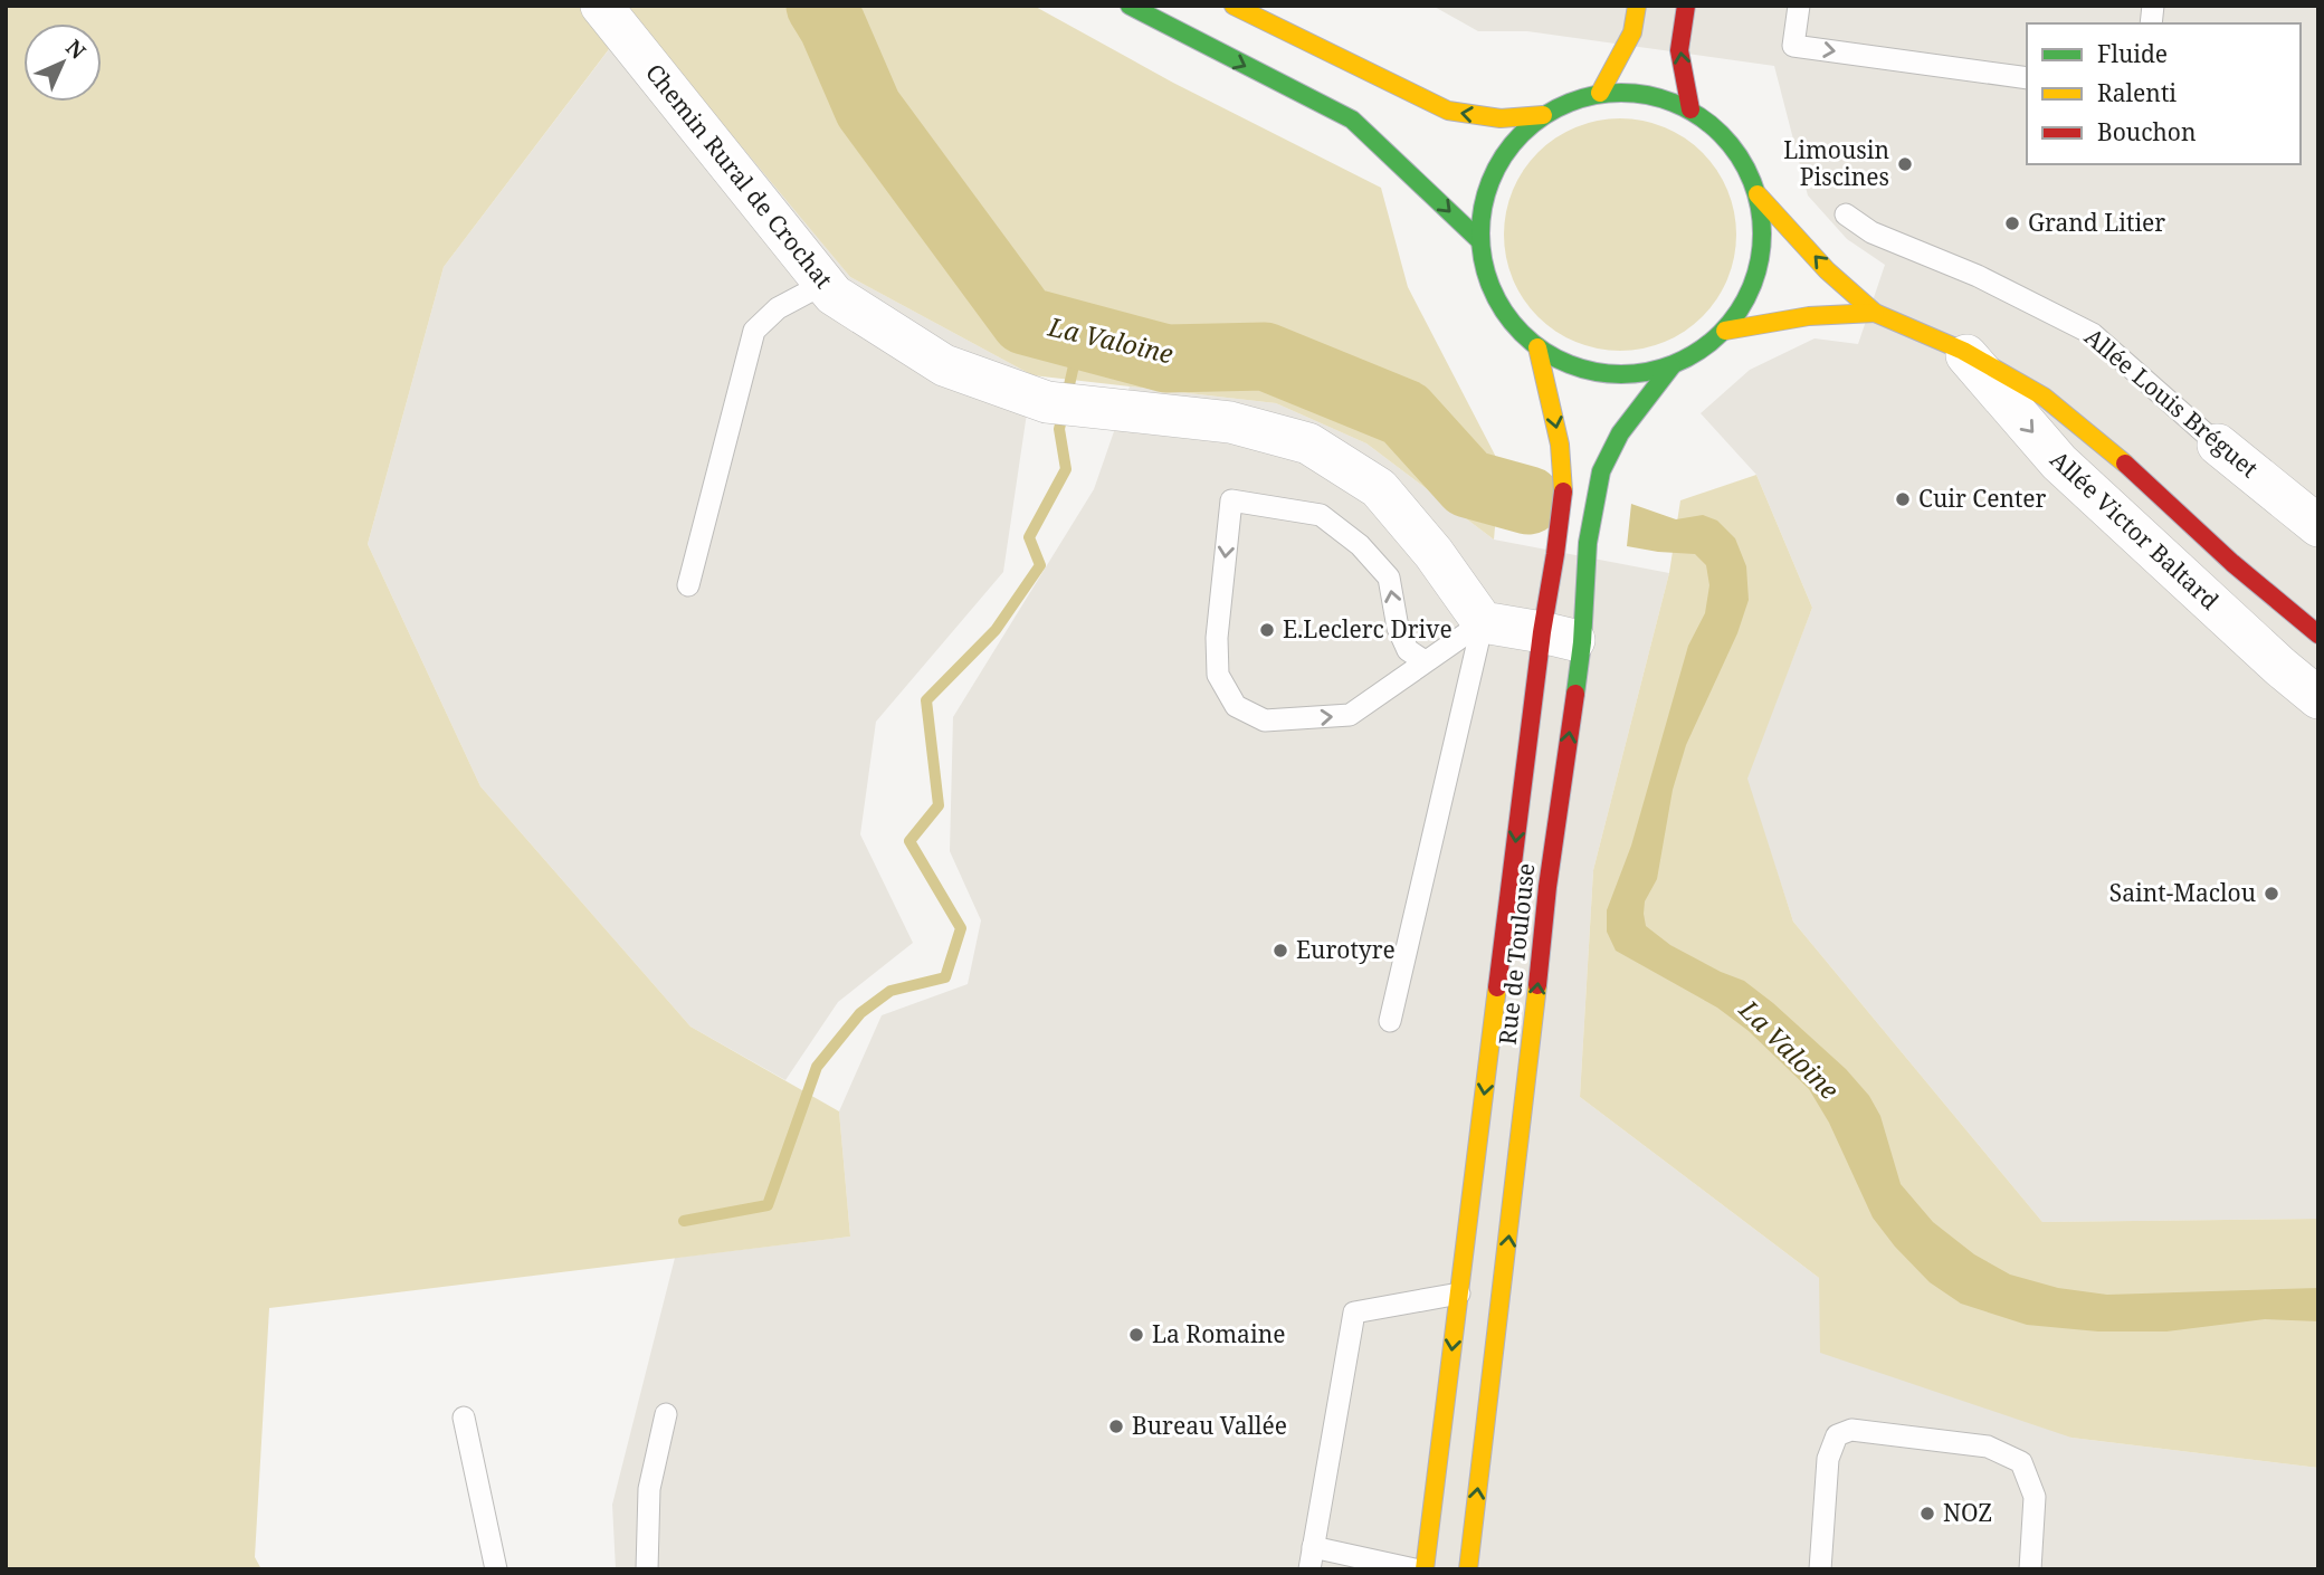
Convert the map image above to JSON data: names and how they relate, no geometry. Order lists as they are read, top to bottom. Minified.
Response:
{"streets":{"main road":["Rue de Toulouse"],"street":["Chemin Rural de Crochat","Allée Louis Bréguet","Allée Victor Baltard"]},"one_way":["Allée Victor Baltard"],"water":["La Valoine"],"places":["Limousin Piscines","Grand Litier","Cuir Center","E.Leclerc Drive","Saint-Maclou","Eurotyre","La Romaine","Bureau Vallée","NOZ"],"legend":["Fluide","Ralenti","Bouchon"],"north":"top right"}
